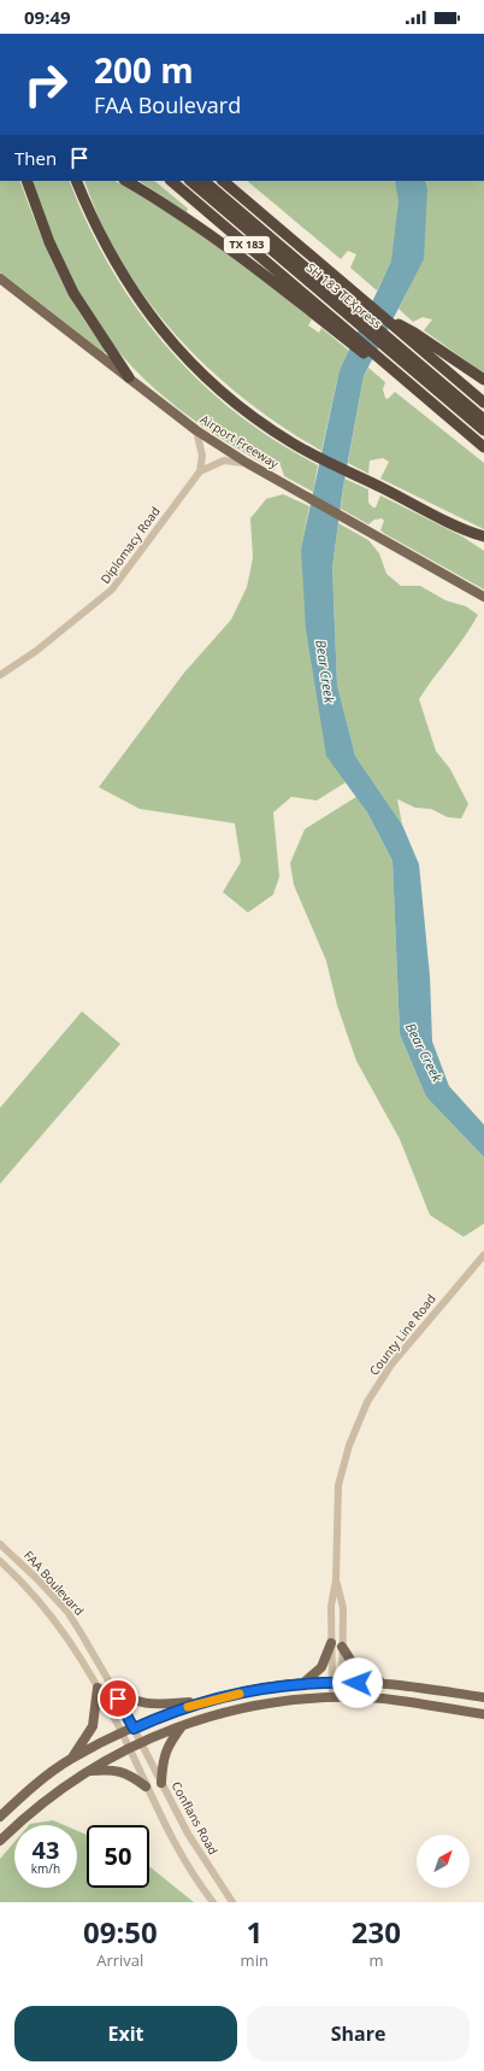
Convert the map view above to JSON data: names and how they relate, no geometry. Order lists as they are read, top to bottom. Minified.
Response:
{"streets":{"highway":["TX 183","SH 183 TEXpress"],"main road":["Airport Freeway"],"street":["Diplomacy Road","County Line Road","FAA Boulevard","Conflans Road"]},"crossings":[["Airport Freeway","Diplomacy Road"],["FAA Boulevard","Conflans Road"]],"water":["Bear Creek"],"north":"top right","page":{"status":"09:49","turn":["200 m","FAA Boulevard"],"then":"Then","speed":"43 km/h","limit":"50","eta":["09:50","Arrival","1","min","230","m"],"buttons":["Exit","Share"]}}
